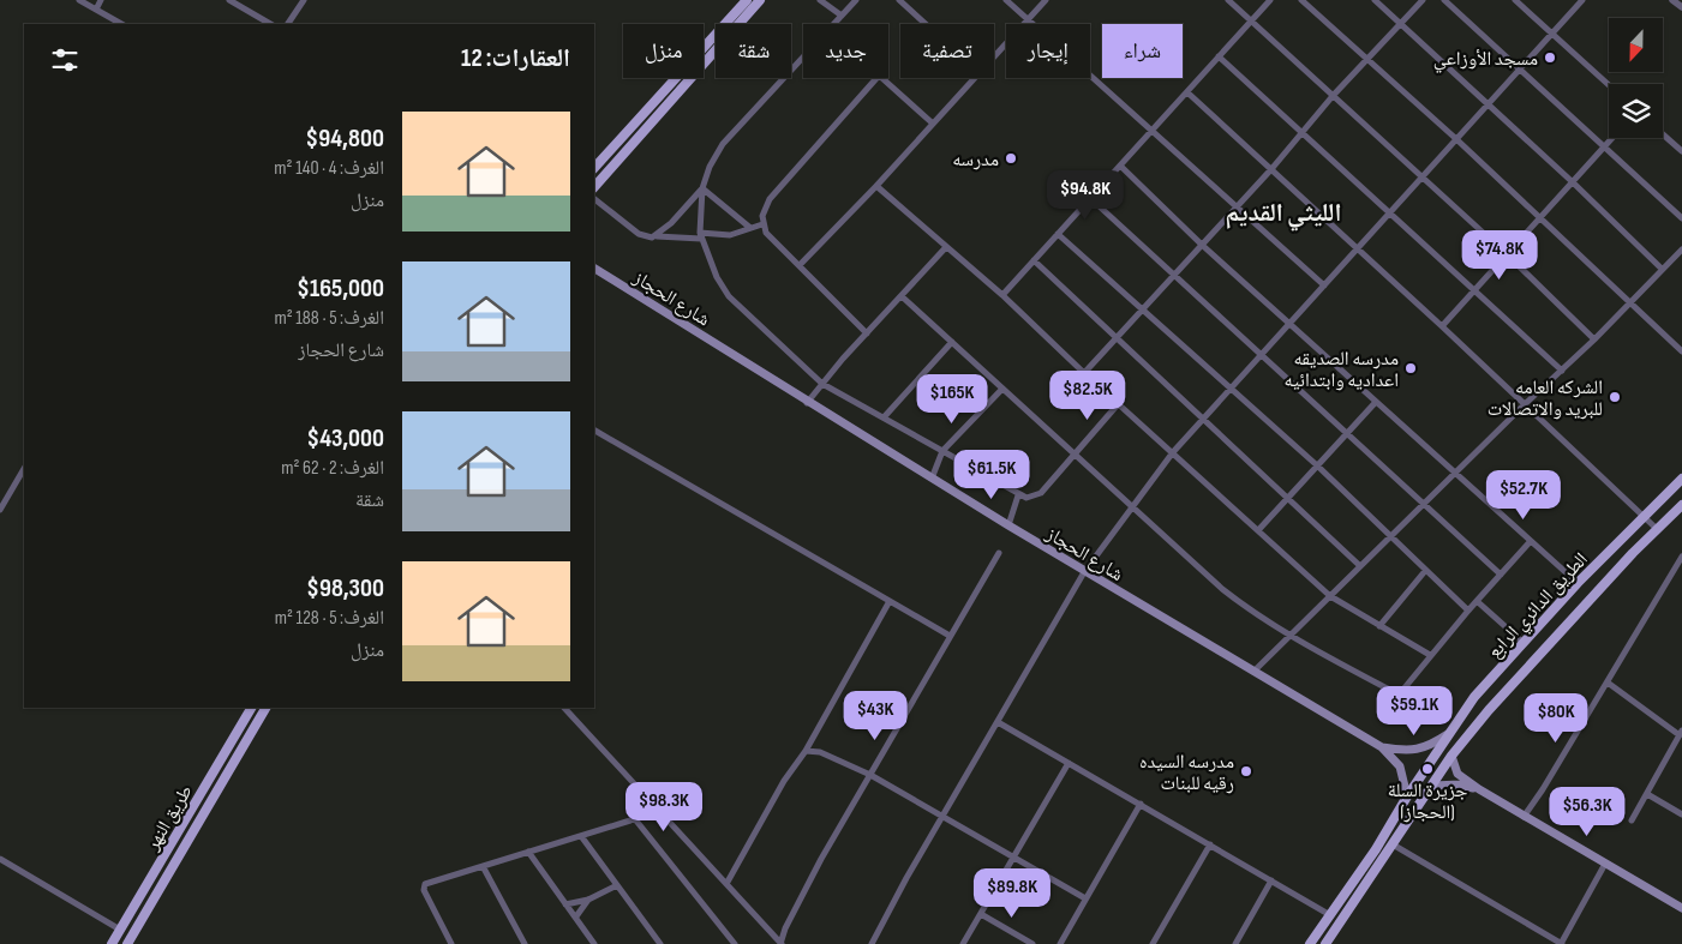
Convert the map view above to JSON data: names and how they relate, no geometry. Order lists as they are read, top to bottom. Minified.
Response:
{"streets":{"main road":["شارع الحجاز","الطريق الدائري الرابع","طريق النهر"]},"crossings":[["شارع الحجاز","الطريق الدائري الرابع"]],"districts":["الليثي القديم"],"places":["مسجد الأوزاعي","مدرسه","مدرسه الصديقه اعداديه وابتدائيه","الشركه العامه للبريد والاتصالات","جزيرة السلة (الحجاز)","مدرسه السيده رقيه للبنات"],"north":"bottom","page":{"chip":["شراء","إيجار","تصفية","جديد","شقة","منزل"],"heading":"العقارات: 12","list":[{"name":"$94,800","note":"الغرف: 4 · 140 m² · منزل"},{"name":"$165,000","note":"الغرف: 5 · 188 m² · شارع الحجاز"},{"name":"$43,000","note":"الغرف: 2 · 62 m² · شقة"},{"name":"$98,300","note":"الغرف: 5 · 128 m² · منزل"}],"price":["$94.8K","$74.8K","$82.5K","$165K","$61.5K","$52.7K","$59.1K","$43K","$80K","$98.3K","$56.3K","$89.8K"]}}
